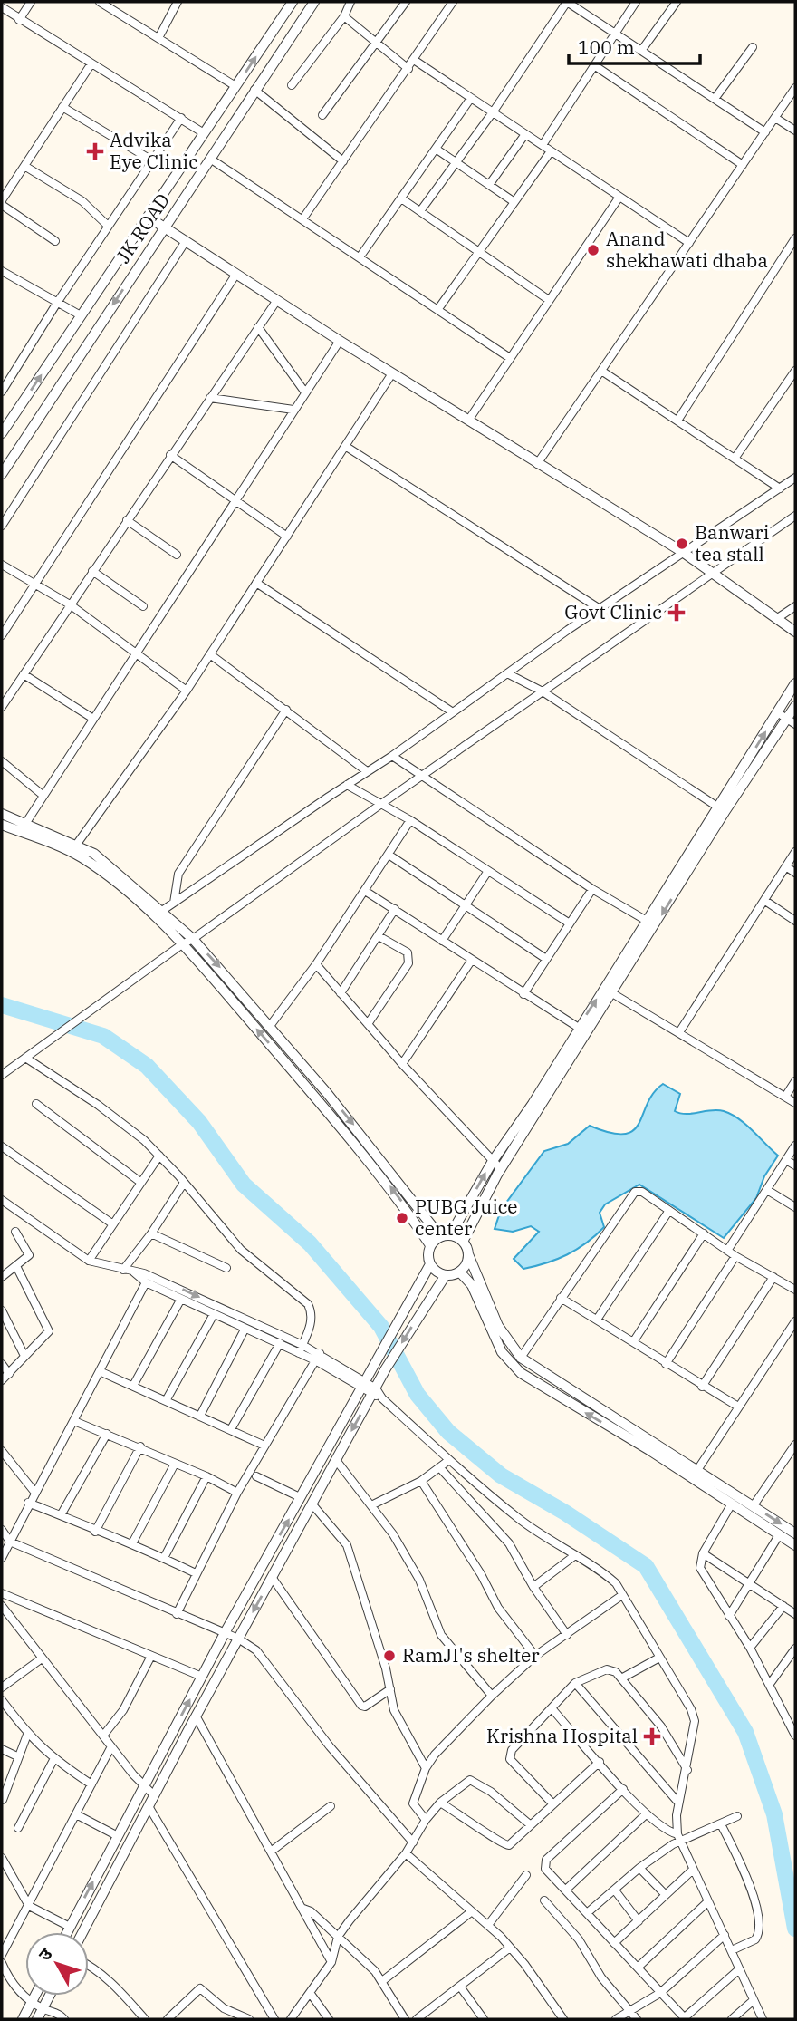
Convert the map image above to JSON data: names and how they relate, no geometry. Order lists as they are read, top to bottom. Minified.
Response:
{"streets":{"street":["JK ROAD"]},"places":{"health":["Advika Eye Clinic","Govt Clinic","Krishna Hospital"],"other":["Anand shekhawati dhaba","Banwari tea stall","PUBG Juice center","RamJI's shelter"]},"scale_bar":"100 m","north":"top left"}
